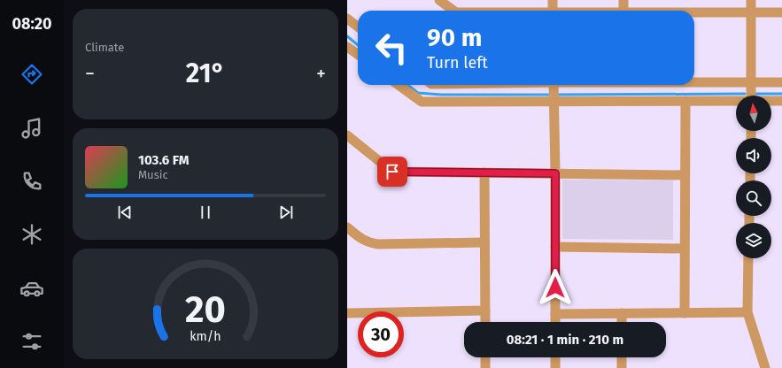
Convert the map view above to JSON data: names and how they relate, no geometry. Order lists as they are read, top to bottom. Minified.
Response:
{"north":"top","page":{"tabs":"08:20","tile":"Climate","turn":["90 m","Turn left"],"heat":["−","21°","+"],"song":["103.6 FM","Music"],"limit":"30","trip":"08:21 · 1 min · 210 m","gauge":["20","km/h"]}}
